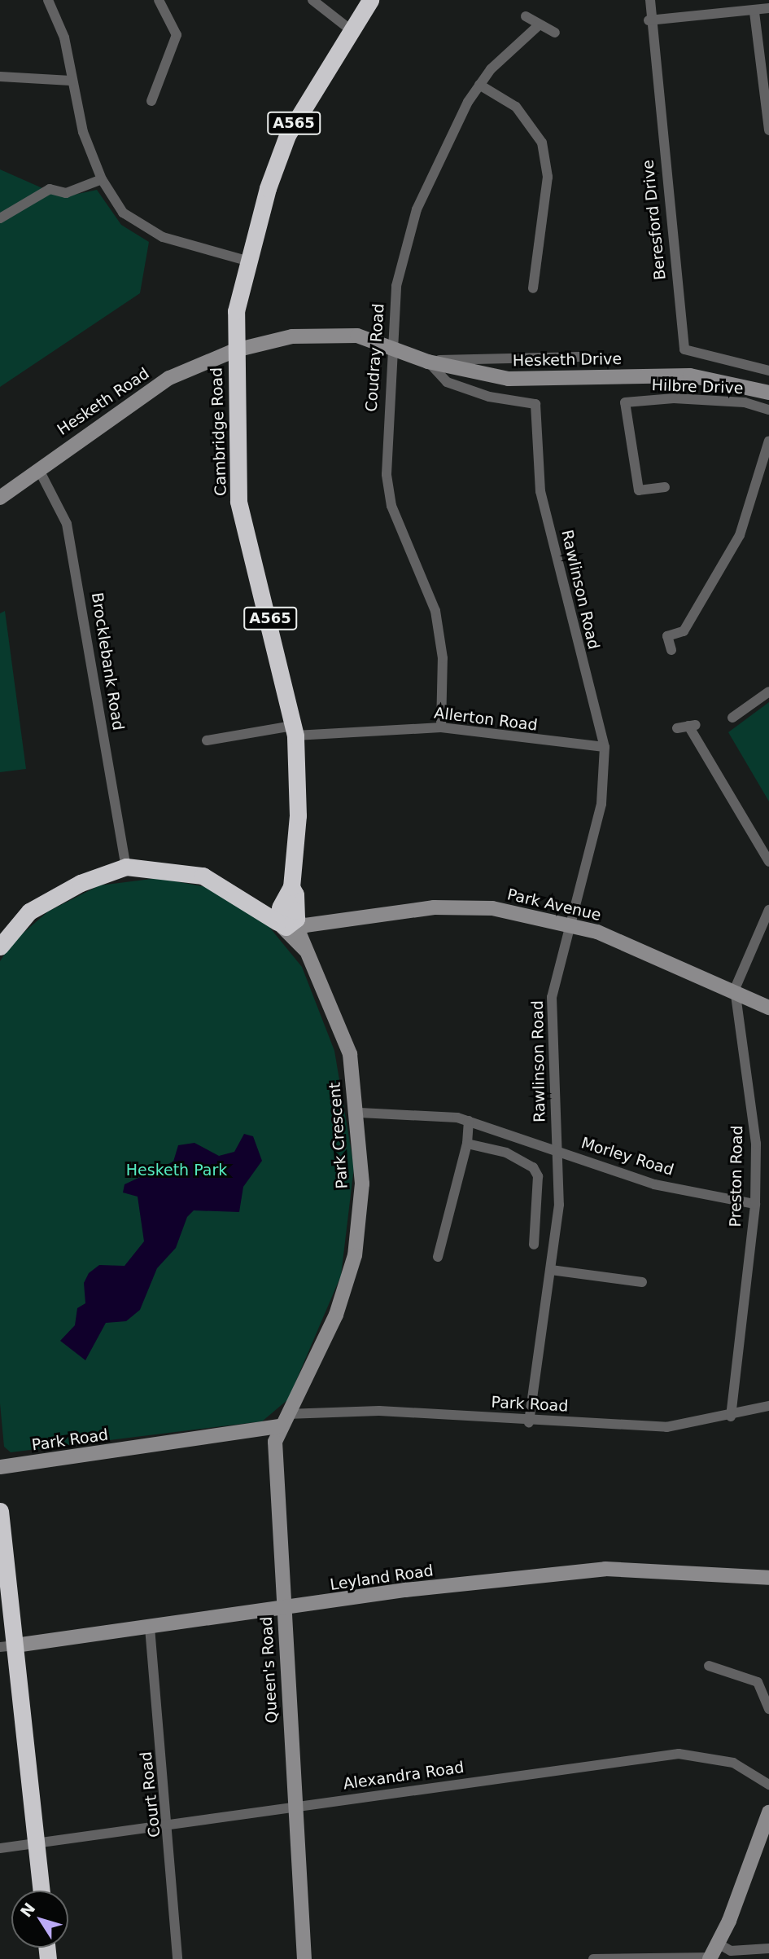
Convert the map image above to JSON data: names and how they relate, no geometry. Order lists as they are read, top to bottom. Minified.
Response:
{"streets":{"highway":["A565","Cambridge Road"],"street":["Beresford Drive","Coudray Road","Hesketh Drive","Hilbre Drive","Hesketh Road","Rawlinson Road","Brocklebank Road","Allerton Road","Park Avenue","Park Crescent","Morley Road","Preston Road","Park Road","Leyland Road","Queen's Road","Alexandra Road","Court Road"]},"crossings":[["Coudray Road","Hesketh Drive"],["Coudray Road","Allerton Road"],["Hesketh Drive","Hesketh Road"],["Hesketh Drive","Cambridge Road"],["Hesketh Drive","Rawlinson Road"],["Hesketh Road","Cambridge Road"],["Hesketh Road","Brocklebank Road"],["Cambridge Road","Allerton Road"],["Cambridge Road","Park Avenue"],["Cambridge Road","Park Crescent"],["Rawlinson Road","Allerton Road"],["Rawlinson Road","Park Avenue"],["Rawlinson Road","Morley Road"],["Rawlinson Road","Park Road"],["Park Avenue","Park Crescent"],["Park Avenue","Preston Road"],["Park Crescent","Morley Road"],["Park Crescent","Queen's Road"],["Morley Road","Preston Road"],["Preston Road","Park Road"],["Park Road","Queen's Road"],["Leyland Road","Queen's Road"],["Leyland Road","Court Road"],["Queen's Road","Alexandra Road"],["Alexandra Road","Court Road"]],"parks":["Hesketh Park"],"north":"top left"}
